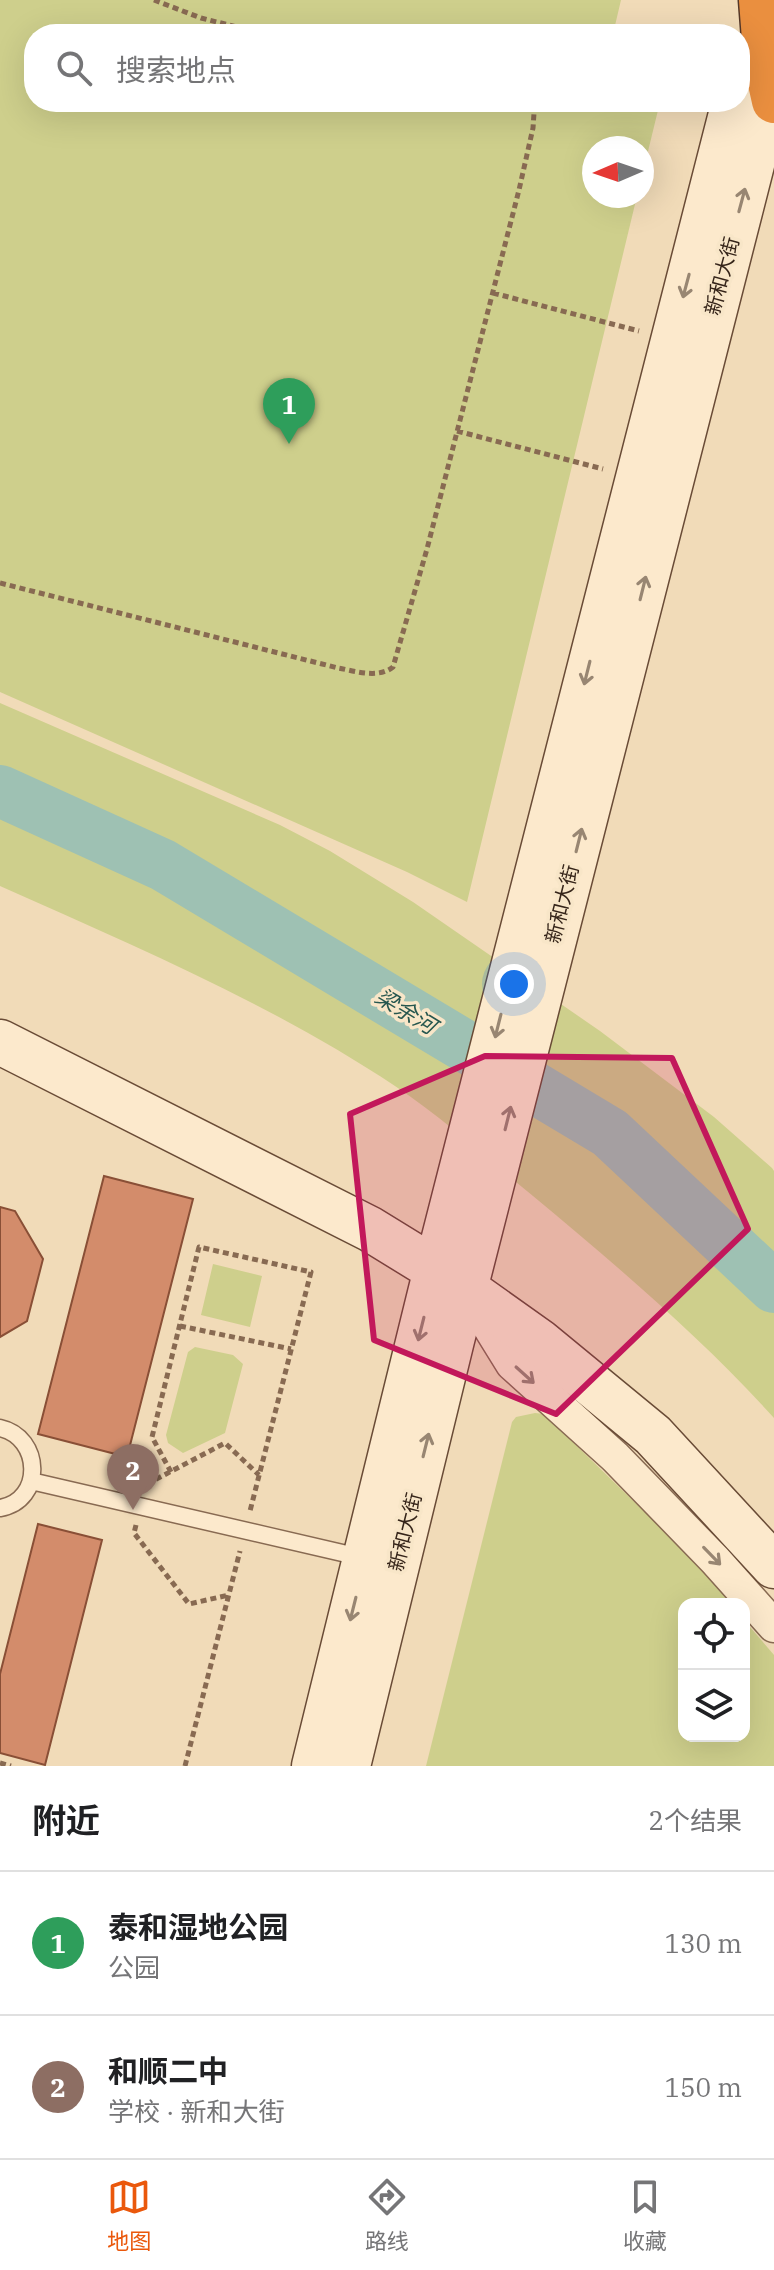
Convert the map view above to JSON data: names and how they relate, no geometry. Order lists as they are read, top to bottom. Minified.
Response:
{"streets":{"main road":["新和大街"]},"water":["梁余河"],"north":"left","page":{"search":"搜索地点","pins":["1","2"],"heading":["附近","2个结果"],"list":[{"mark":"1","name":"泰和湿地公园","note":"公园","value":"130 m"},{"mark":"2","name":"和顺二中","note":"学校 · 新和大街","value":"150 m"}],"nav":["地图","路线","收藏"]}}
